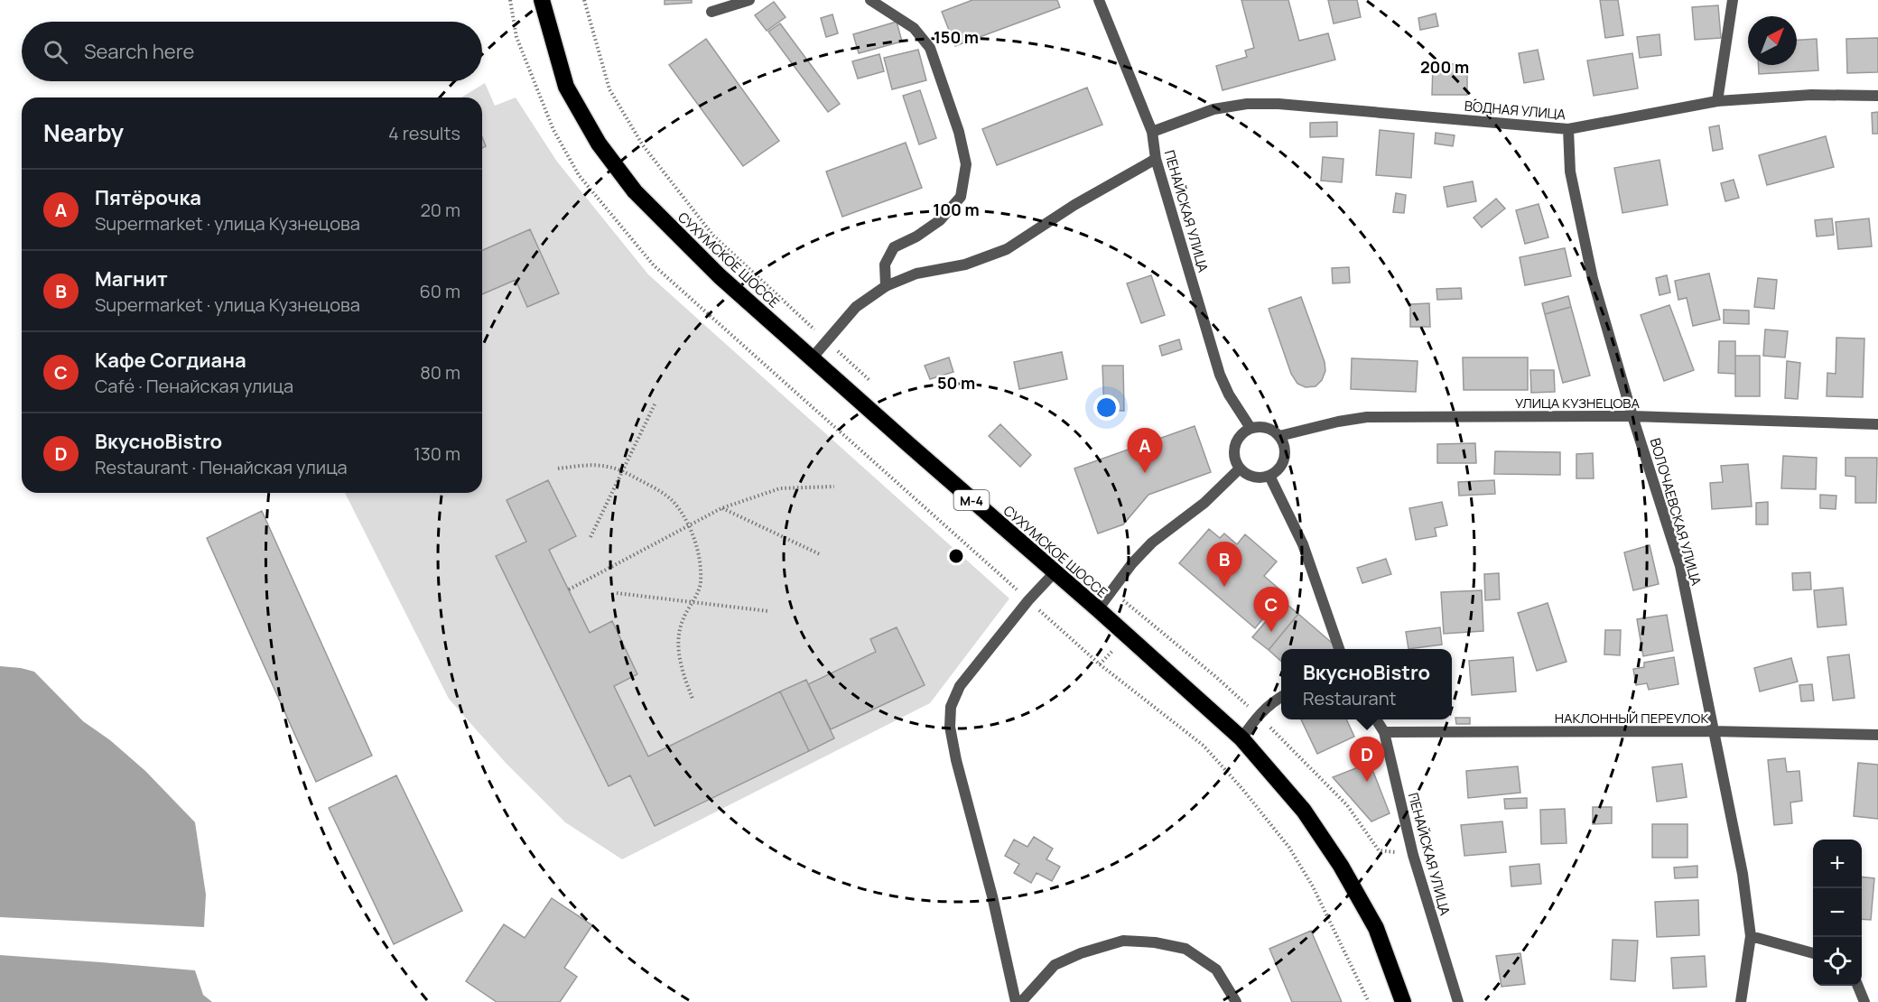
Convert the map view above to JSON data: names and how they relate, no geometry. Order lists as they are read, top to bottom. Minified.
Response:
{"streets":{"highway":["СУХУМСКОЕ ШОССЕ","М-4"],"street":["ВОДНАЯ УЛИЦА","ПЕНАЙСКАЯ УЛИЦА","УЛИЦА КУЗНЕЦОВА","ВОЛОЧАЕВСКАЯ УЛИЦА","НАКЛОННЫЙ ПЕРЕУЛОК"]},"crossings":[["ВОДНАЯ УЛИЦА","ПЕНАЙСКАЯ УЛИЦА"],["ВОДНАЯ УЛИЦА","ВОЛОЧАЕВСКАЯ УЛИЦА"],["ПЕНАЙСКАЯ УЛИЦА","УЛИЦА КУЗНЕЦОВА"],["ПЕНАЙСКАЯ УЛИЦА","НАКЛОННЫЙ ПЕРЕУЛОК"],["УЛИЦА КУЗНЕЦОВА","ВОЛОЧАЕВСКАЯ УЛИЦА"],["ВОЛОЧАЕВСКАЯ УЛИЦА","НАКЛОННЫЙ ПЕРЕУЛОК"]],"north":"top right","page":{"search":"Search here","heading":["Nearby","4 results"],"list":[{"mark":"A","name":"Пятёрочка","note":"Supermarket · улица Кузнецова","value":"20 m"},{"mark":"B","name":"Магнит","note":"Supermarket · улица Кузнецова","value":"60 m"},{"mark":"C","name":"Кафе Согдиана","note":"Café · Пенайская улица","value":"80 m"},{"mark":"D","name":"ВкусноBistro","note":"Restaurant · Пенайская улица","value":"130 m"}],"pins":["A","B","C","D"],"popup":["ВкусноBistro","Restaurant"],"map_buttons":["+","−"]},"rings":["150 m","200 m","100 m","50 m"]}
